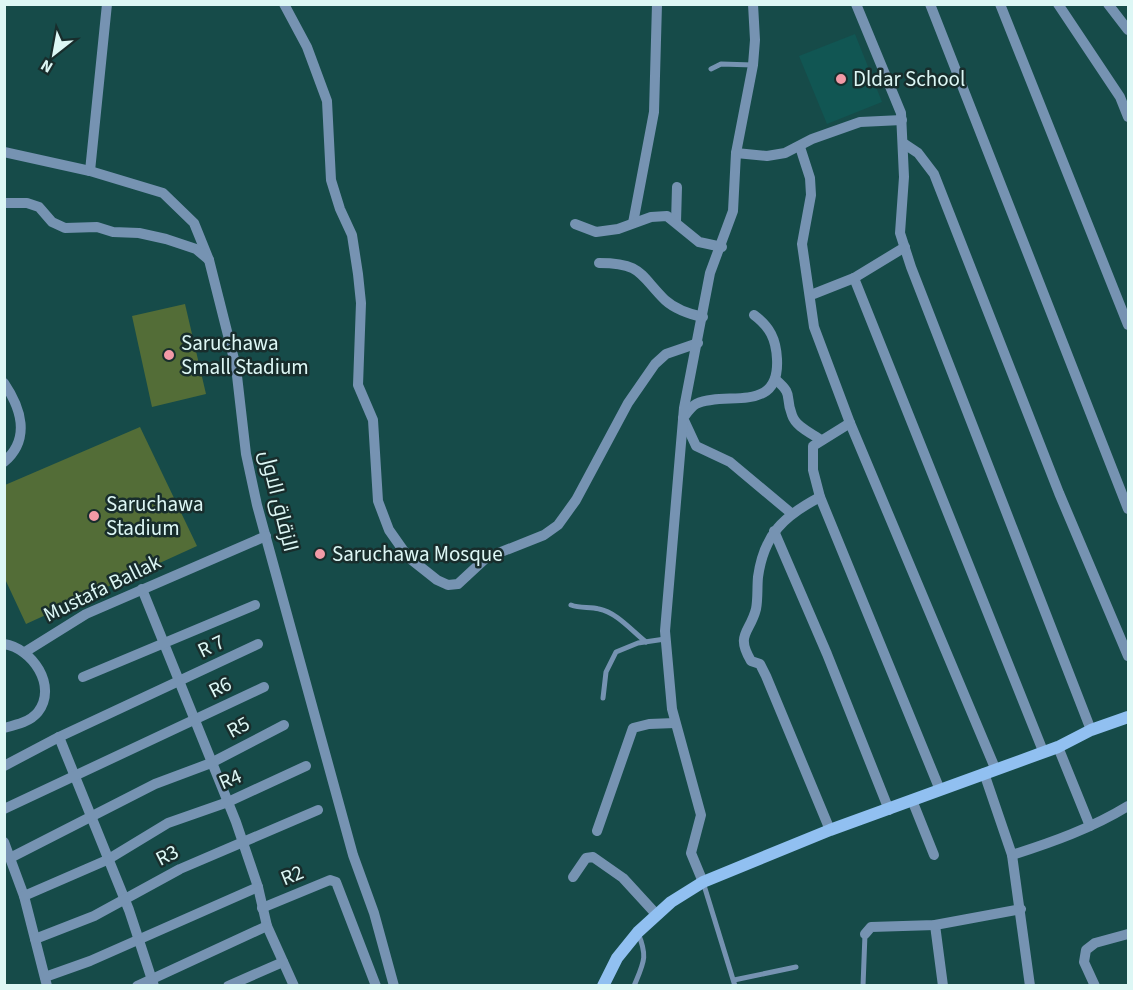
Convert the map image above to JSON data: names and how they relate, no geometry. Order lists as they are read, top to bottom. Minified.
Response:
{"streets":{"street":["الزقاق الاول","Mustafa Ballak","R 7","R6","R5","R4","R3","R2"]},"crossings":[["الزقاق الاول","Mustafa Ballak"]],"places":["Dldar School","Saruchawa Small Stadium","Saruchawa Stadium","Saruchawa Mosque"],"north":"bottom left"}
